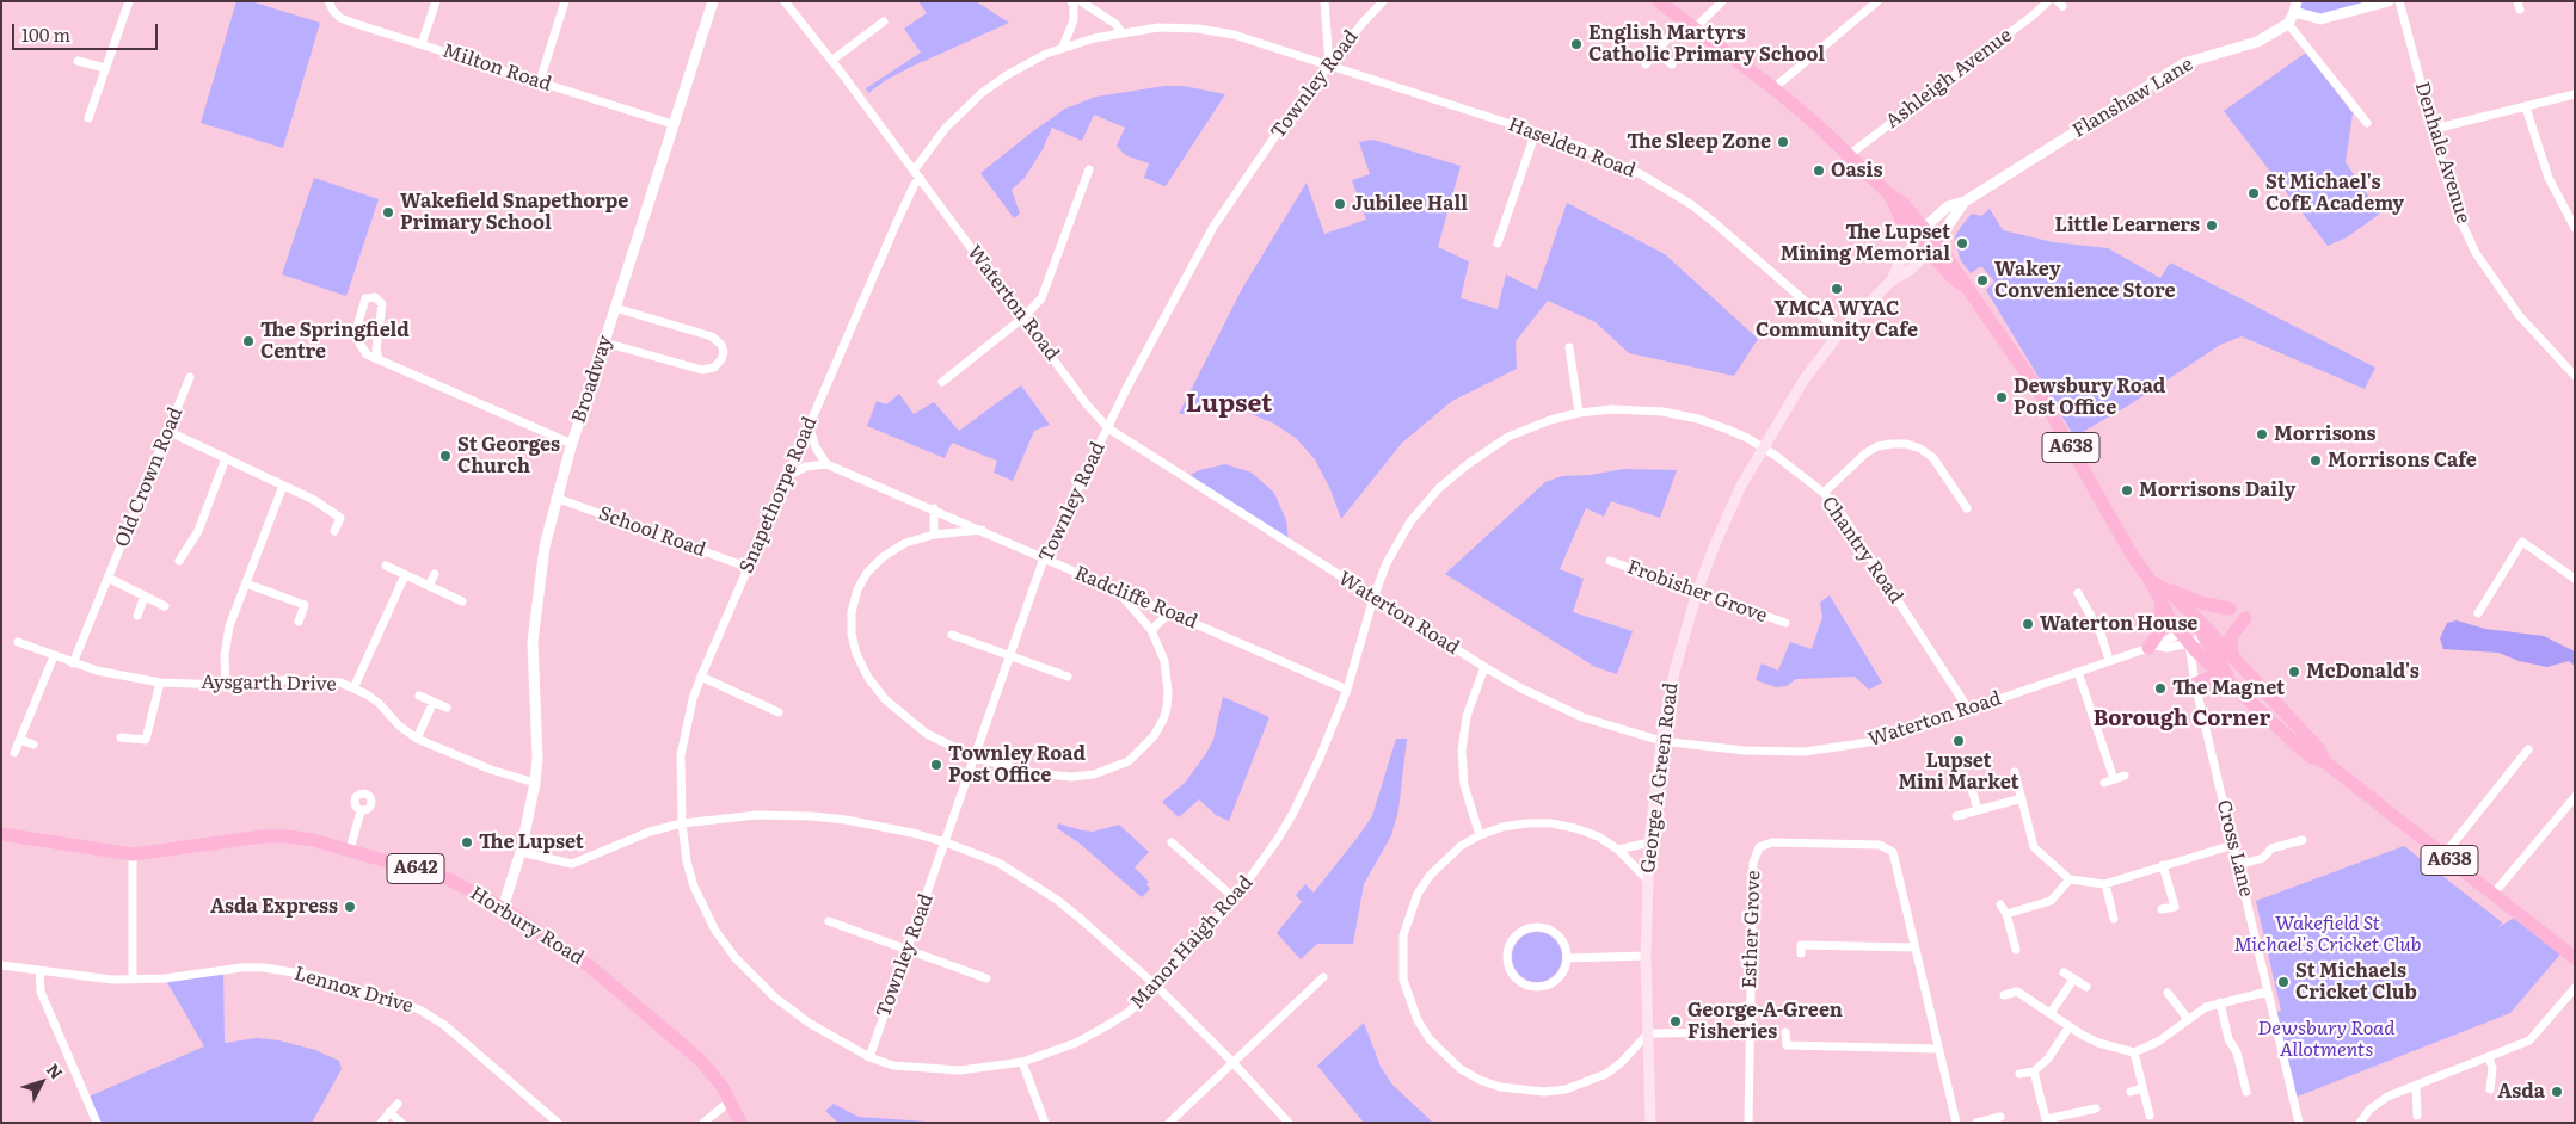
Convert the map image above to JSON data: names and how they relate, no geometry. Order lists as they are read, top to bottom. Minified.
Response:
{"streets":{"highway":["A638","A642","Horbury Road"],"main road":["George A Green Road"],"street":["Milton Road","Ashleigh Avenue","Townley Road","Flanshaw Lane","Haselden Road","Denhale Avenue","Waterton Road","Broadway","Old Crown Road","Snapethorpe Road","School Road","Chantry Road","Frobisher Grove","Radcliffe Road","Aysgarth Drive","Cross Lane","Esther Grove","Manor Haigh Road","Lennox Drive"]},"crossings":[["Milton Road","Broadway"],["Ashleigh Avenue","A638"],["Townley Road","Haselden Road"],["Townley Road","Waterton Road"],["Townley Road","Radcliffe Road"],["Townley Road","Manor Haigh Road"],["Flanshaw Lane","A638"],["Flanshaw Lane","George A Green Road"],["Haselden Road","Waterton Road"],["Haselden Road","George A Green Road"],["Waterton Road","A638"],["Waterton Road","Snapethorpe Road"],["Waterton Road","Chantry Road"],["Waterton Road","George A Green Road"],["Waterton Road","Cross Lane"],["Waterton Road","Manor Haigh Road"],["Broadway","School Road"],["Broadway","Aysgarth Drive"],["Broadway","Horbury Road"],["A638","George A Green Road"],["A638","Cross Lane"],["Old Crown Road","Aysgarth Drive"],["Snapethorpe Road","School Road"],["Snapethorpe Road","Manor Haigh Road"],["Chantry Road","George A Green Road"],["Chantry Road","Manor Haigh Road"],["Frobisher Grove","George A Green Road"],["Radcliffe Road","Manor Haigh Road"]],"districts":["Lupset","Borough Corner"],"parks":["Wakefield St Michael's Cricket Club","Dewsbury Road Allotments"],"places":["English Martyrs Catholic Primary School","The Sleep Zone","Oasis","St Michael's CofE Academy","Jubilee Hall","Wakefield Snapethorpe Primary School","Little Learners","The Lupset Mining Memorial","Wakey Convenience Store","YMCA WYAC Community Cafe","The Springfield Centre","Dewsbury Road Post Office","Morrisons","St Georges Church","Morrisons Cafe","Morrisons Daily","Waterton House","McDonald's","The Magnet","Lupset Mini Market","Townley Road Post Office","The Lupset","Asda Express","St Michaels Cricket Club","George-A-Green Fisheries","Asda"],"scale_bar":"100 m","north":"top right"}
